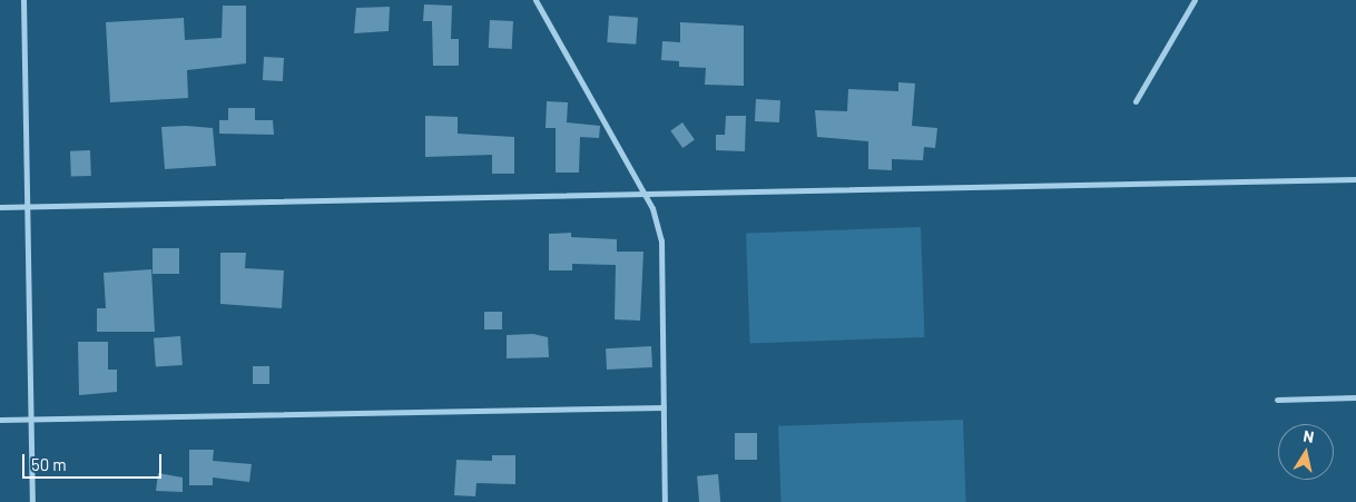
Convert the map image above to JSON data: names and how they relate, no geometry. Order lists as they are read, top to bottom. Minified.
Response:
{"scale_bar":"50 m","north":"top"}
